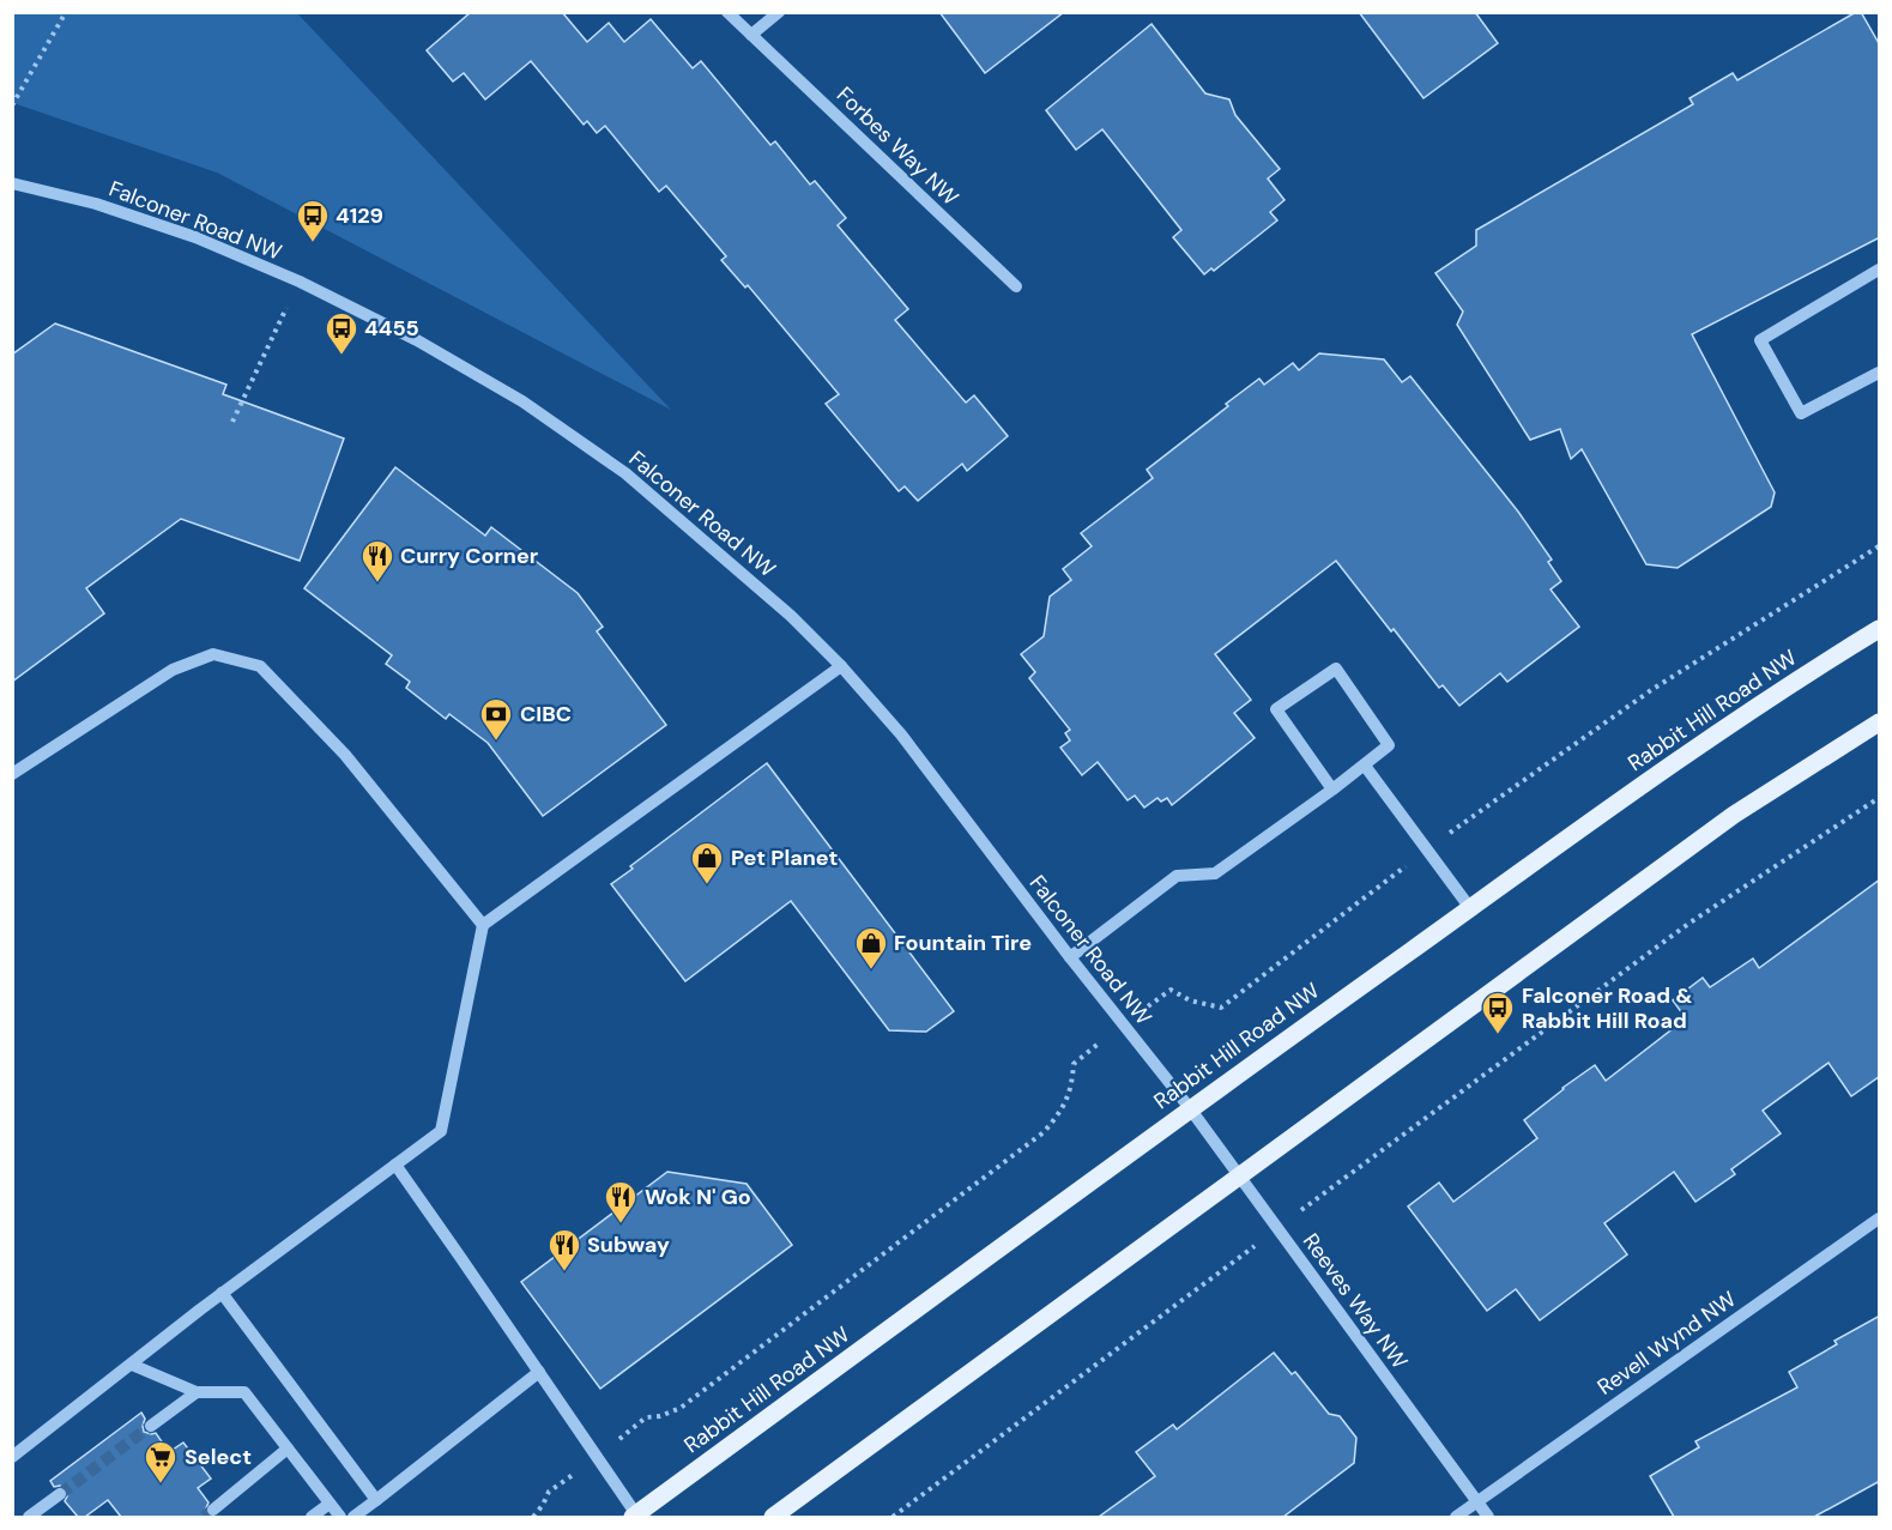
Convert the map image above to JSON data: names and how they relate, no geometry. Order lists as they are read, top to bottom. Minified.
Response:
{"streets":{"main road":["Rabbit Hill Road NW"],"street":["Forbes Way NW","Falconer Road NW","Reeves Way NW","Revell Wynd NW"]},"crossings":[["Falconer Road NW","Rabbit Hill Road NW"],["Falconer Road NW","Reeves Way NW"],["Rabbit Hill Road NW","Reeves Way NW"],["Reeves Way NW","Revell Wynd NW"]],"places":{"bus stop":["4129","4455","Falconer Road & Rabbit Hill Road"],"restaurant":["Curry Corner","Wok N' Go","Subway"],"bank":["CIBC"],"shop":["Pet Planet","Fountain Tire"],"supermarket":["Select"]}}
